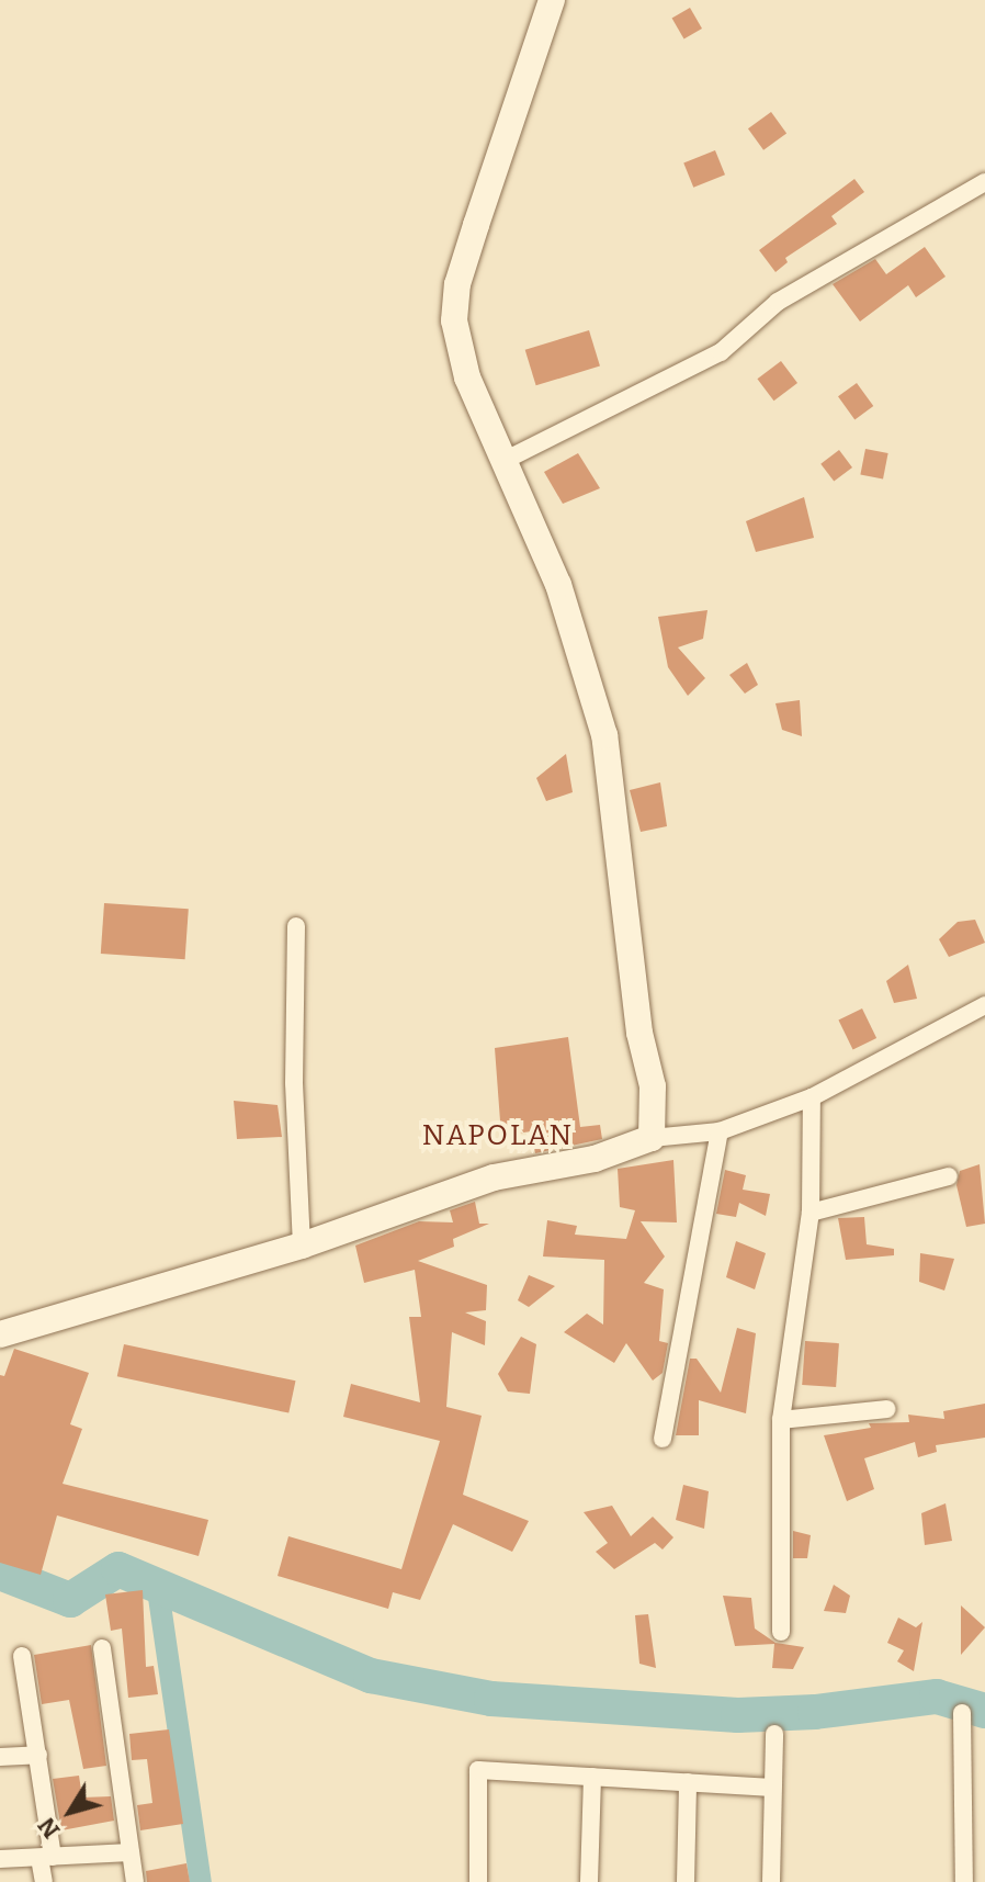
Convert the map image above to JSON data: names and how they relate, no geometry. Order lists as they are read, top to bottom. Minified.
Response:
{"districts":["NAPOLAN"],"north":"bottom left"}
